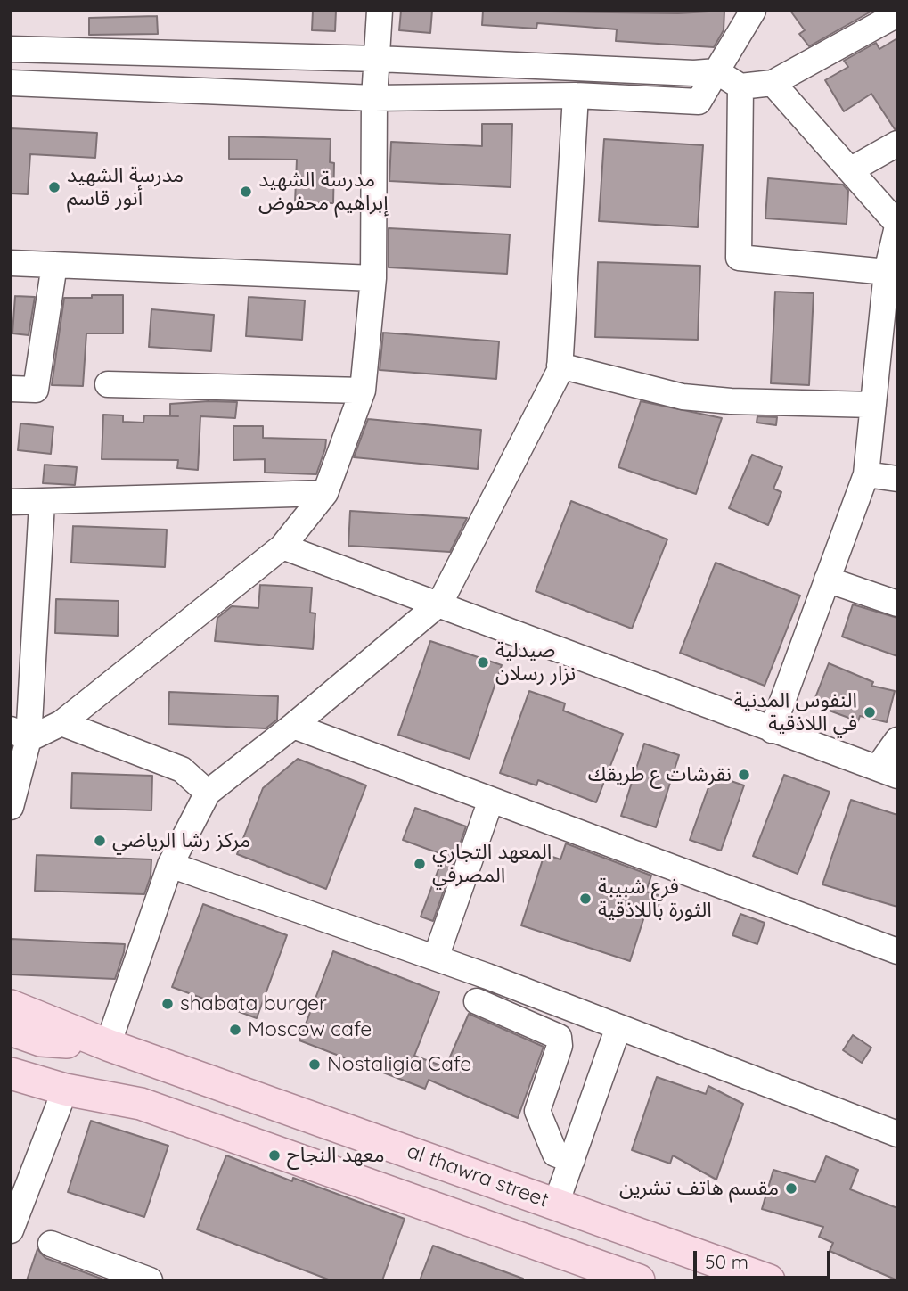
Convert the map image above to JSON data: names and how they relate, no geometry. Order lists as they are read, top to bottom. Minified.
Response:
{"streets":{"main road":["al thawra street"]},"places":["مدرسة الشهيد أنور قاسم","مدرسة الشهيد إبراهيم محفوض","صيدلية نزار رسلان","النفوس المدنية في اللاذقية","نقرشات ع طريقك","مركز رشا الرياضي","المعهد التجاري المصرفي","فرع شبيبة الثورة باللاذقية","shabata burger","Moscow cafe","Nostaligia Cafe","معهد النجاح","مقسم هاتف تشرين"],"scale_bar":"50 m"}
